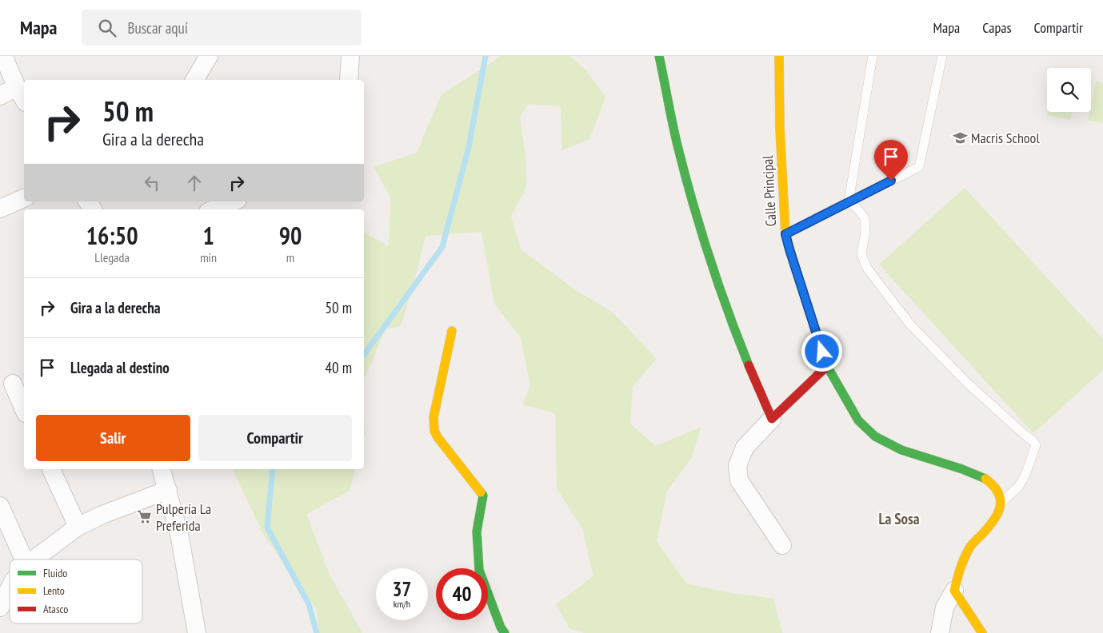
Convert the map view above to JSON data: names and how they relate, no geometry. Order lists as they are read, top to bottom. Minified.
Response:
{"streets":{"street":["Calle Principal"]},"districts":["La Sosa"],"places":{"school or university":["Macris School"],"supermarket":["Pulpería La Preferida"]},"legend":["Fluido","Lento","Atasco"],"page":{"header":"Mapa","search":"Buscar aquí","nav":["Mapa","Capas","Compartir"],"turn":["50 m","Gira a la derecha"],"eta":["16:50","Llegada","1","min","90","m"],"list":[{"name":"Gira a la derecha","value":"50 m"},{"name":"Llegada al destino","value":"40 m"}],"buttons":["Salir","Compartir"],"speed":"37 km/h","limit":"40"}}
